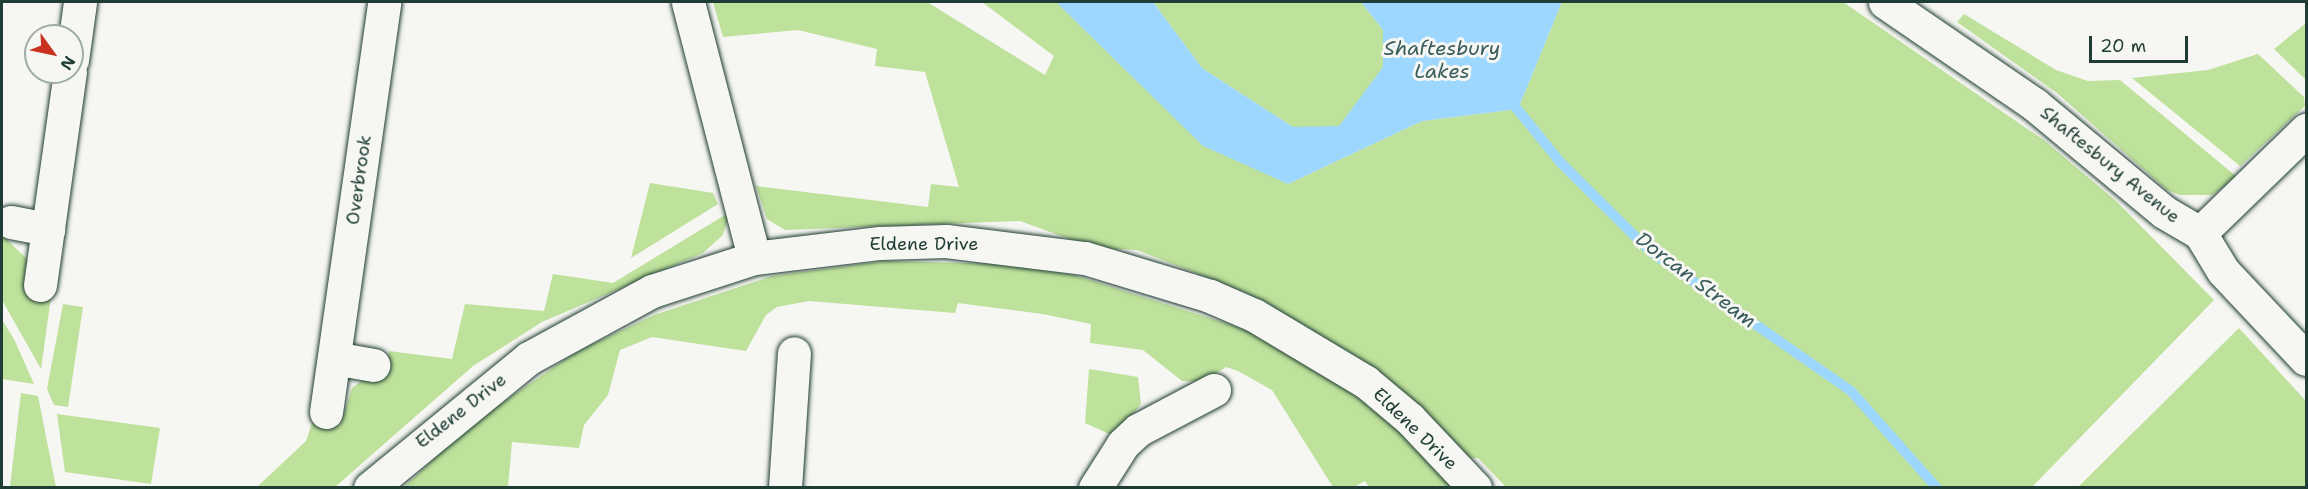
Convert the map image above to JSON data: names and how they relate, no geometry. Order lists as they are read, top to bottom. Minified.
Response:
{"streets":{"street":["Shaftesbury Avenue","Overbrook","Eldene Drive"]},"water":["Shaftesbury Lakes","Dorcan Stream"],"scale_bar":"20 m","north":"bottom right"}
